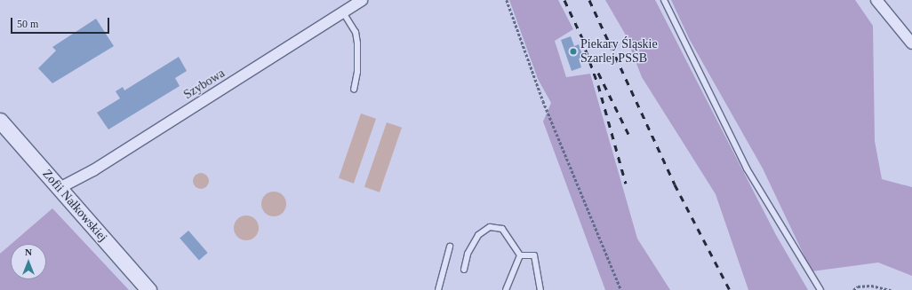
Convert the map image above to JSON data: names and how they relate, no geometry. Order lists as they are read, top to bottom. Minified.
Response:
{"streets":{"street":["Szybowa","Zofii Nałkowskiej"]},"crossings":[["Szybowa","Zofii Nałkowskiej"]],"places":["Piekary Śląskie Szarlej PSSB"],"scale_bar":"50 m","north":"top"}
